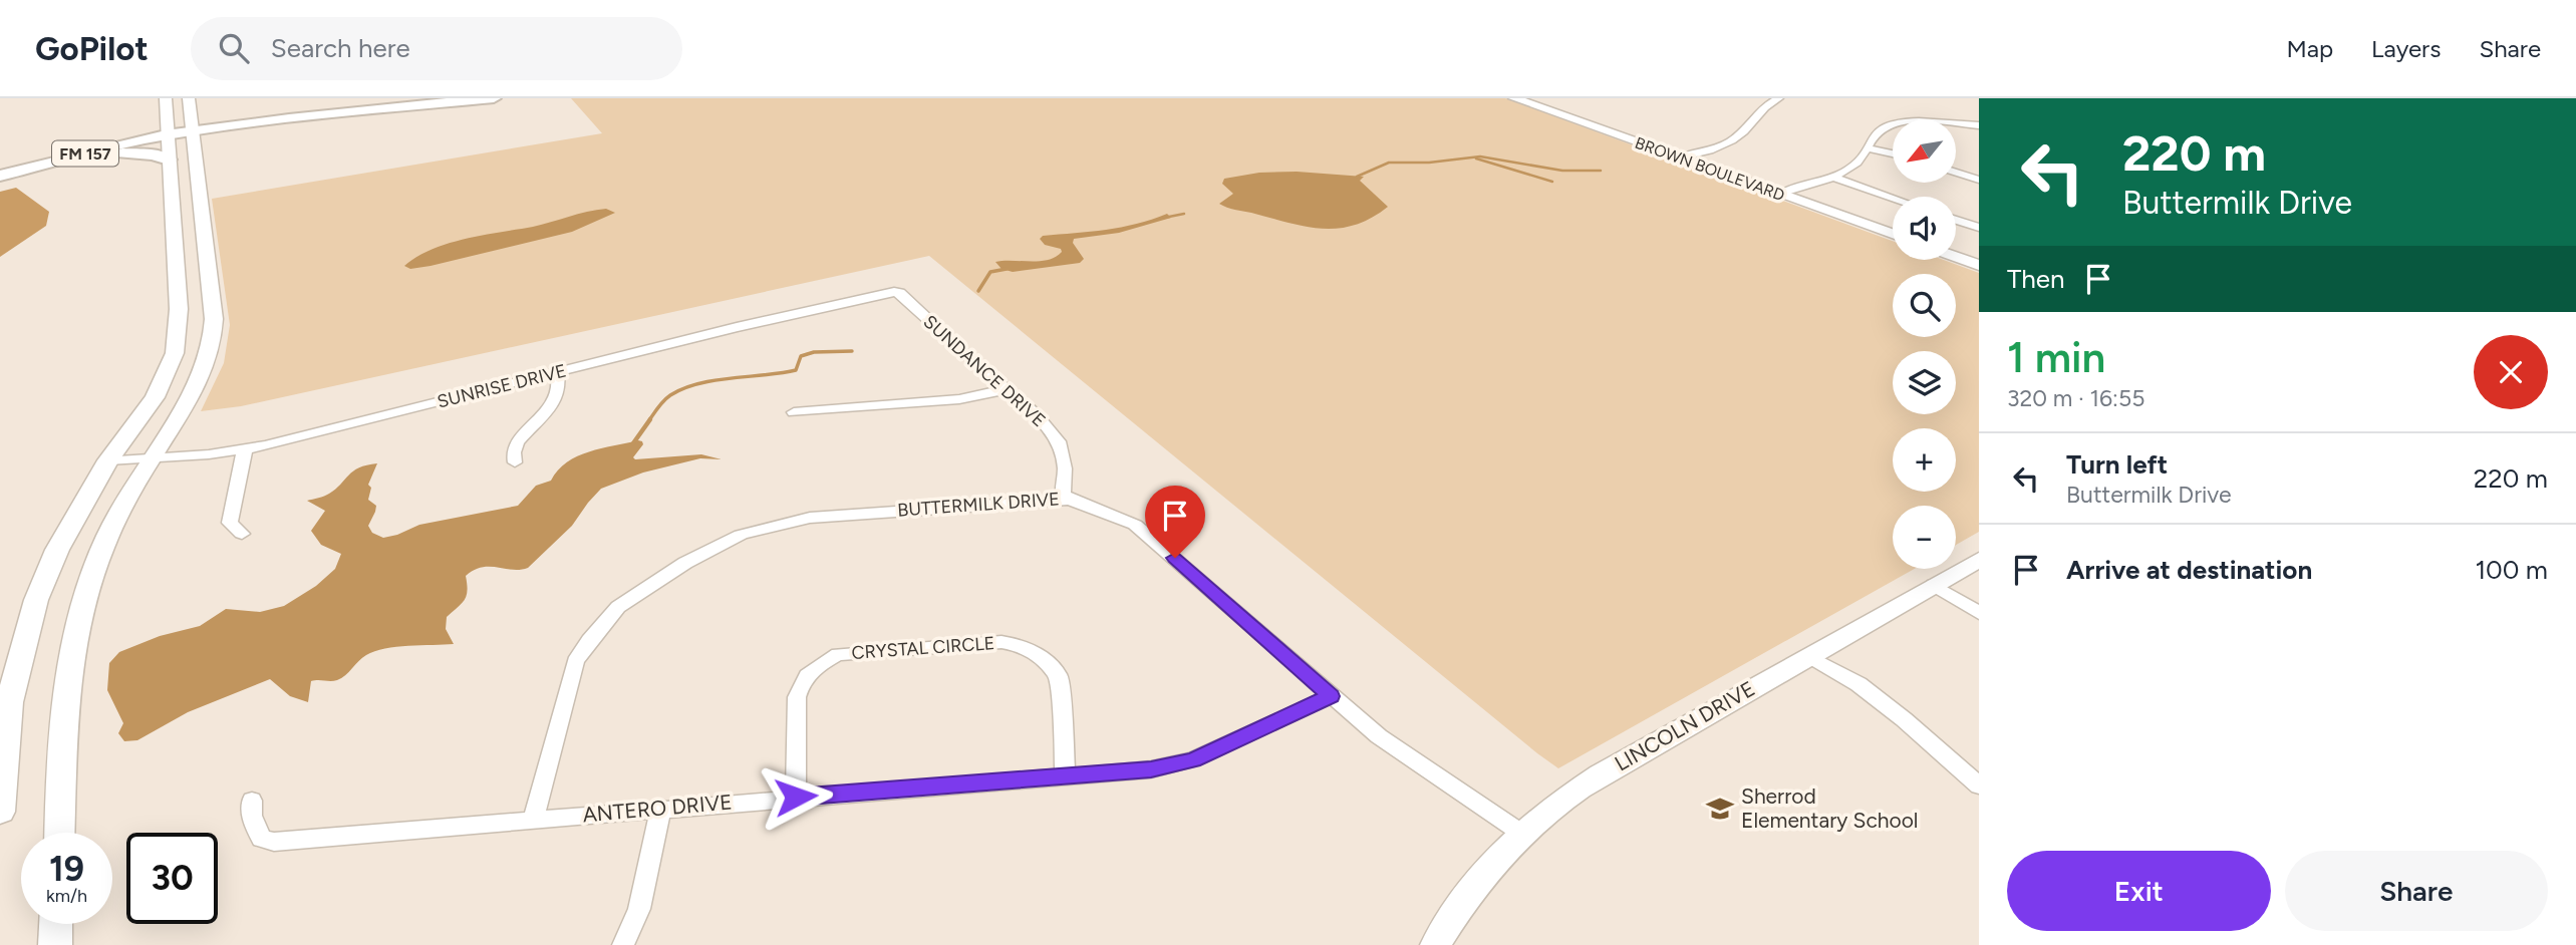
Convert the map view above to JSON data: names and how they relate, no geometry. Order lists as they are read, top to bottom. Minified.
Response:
{"streets":{"main road":["FM 157"],"street":["BROWN BOULEVARD","SUNDANCE DRIVE","SUNRISE DRIVE","BUTTERMILK DRIVE","CRYSTAL CIRCLE","LINCOLN DRIVE","ANTERO DRIVE"]},"crossings":[["SUNDANCE DRIVE","SUNRISE DRIVE"],["SUNDANCE DRIVE","BUTTERMILK DRIVE"],["BUTTERMILK DRIVE","LINCOLN DRIVE"],["BUTTERMILK DRIVE","ANTERO DRIVE"],["CRYSTAL CIRCLE","ANTERO DRIVE"]],"places":{"school or university":["Sherrod Elementary School"]},"north":"bottom left","page":{"header":"GoPilot","search":"Search here","nav":["Map","Layers","Share"],"turn":["220 m","Buttermilk Drive"],"map_buttons":["+","−"],"then":"Then","heading":["1 min","320 m · 16:55"],"list":[{"name":"Turn left","note":"Buttermilk Drive","value":"220 m"},{"name":"Arrive at destination","value":"100 m"}],"speed":"19 km/h","limit":"30","buttons":["Exit","Share"]}}
